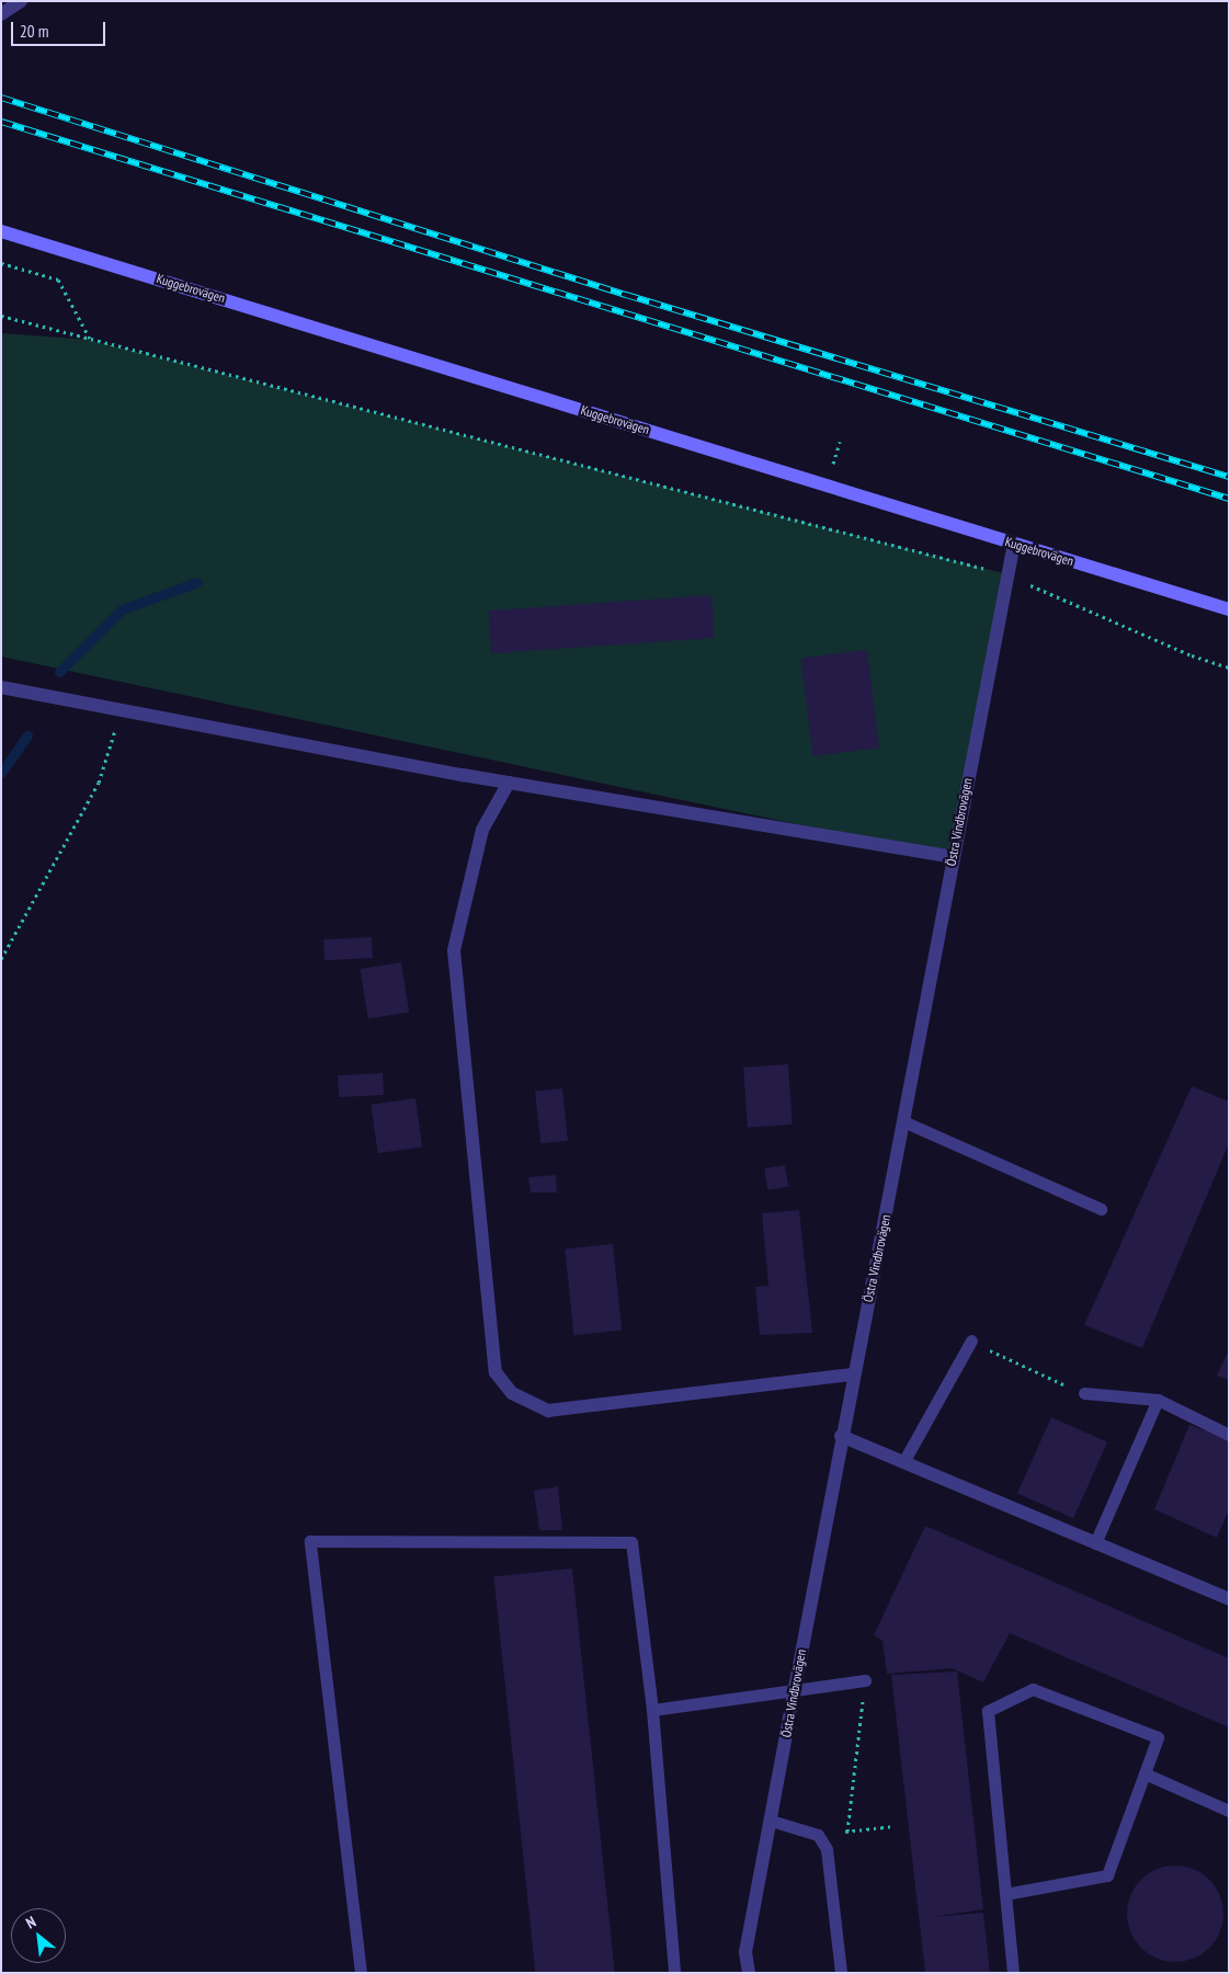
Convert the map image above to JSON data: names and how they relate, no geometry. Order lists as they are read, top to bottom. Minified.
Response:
{"streets":{"main road":["Kuggebrovägen"],"street":["Östra Vindbrovägen"]},"crossings":[["Kuggebrovägen","Östra Vindbrovägen"]],"scale_bar":"20 m","north":"top left"}
